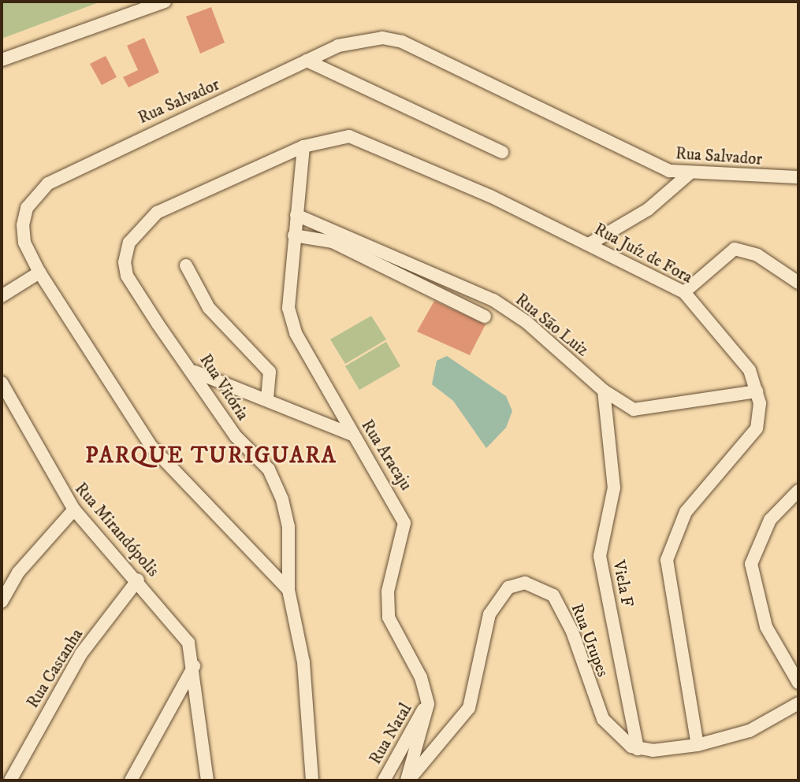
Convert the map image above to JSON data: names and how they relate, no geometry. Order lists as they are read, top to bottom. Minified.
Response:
{"streets":{"street":["Rua Salvador","Rua Juíz de Fora","Rua São Luiz","Rua Vitória","Rua Aracaju","Rua Mirandópolis","Viela F","Rua Urupes","Rua Castanha","Rua Natal"]},"crossings":[["Rua Salvador","Rua Vitória"],["Rua Juíz de Fora","Rua São Luiz"],["Rua Juíz de Fora","Rua Vitória"],["Rua São Luiz","Rua Aracaju"],["Rua São Luiz","Viela F"],["Rua Vitória","Rua Aracaju"],["Rua Aracaju","Rua Natal"],["Rua Mirandópolis","Rua Castanha"],["Viela F","Rua Urupes"]],"districts":["PARQUE TURIGUARA"]}
